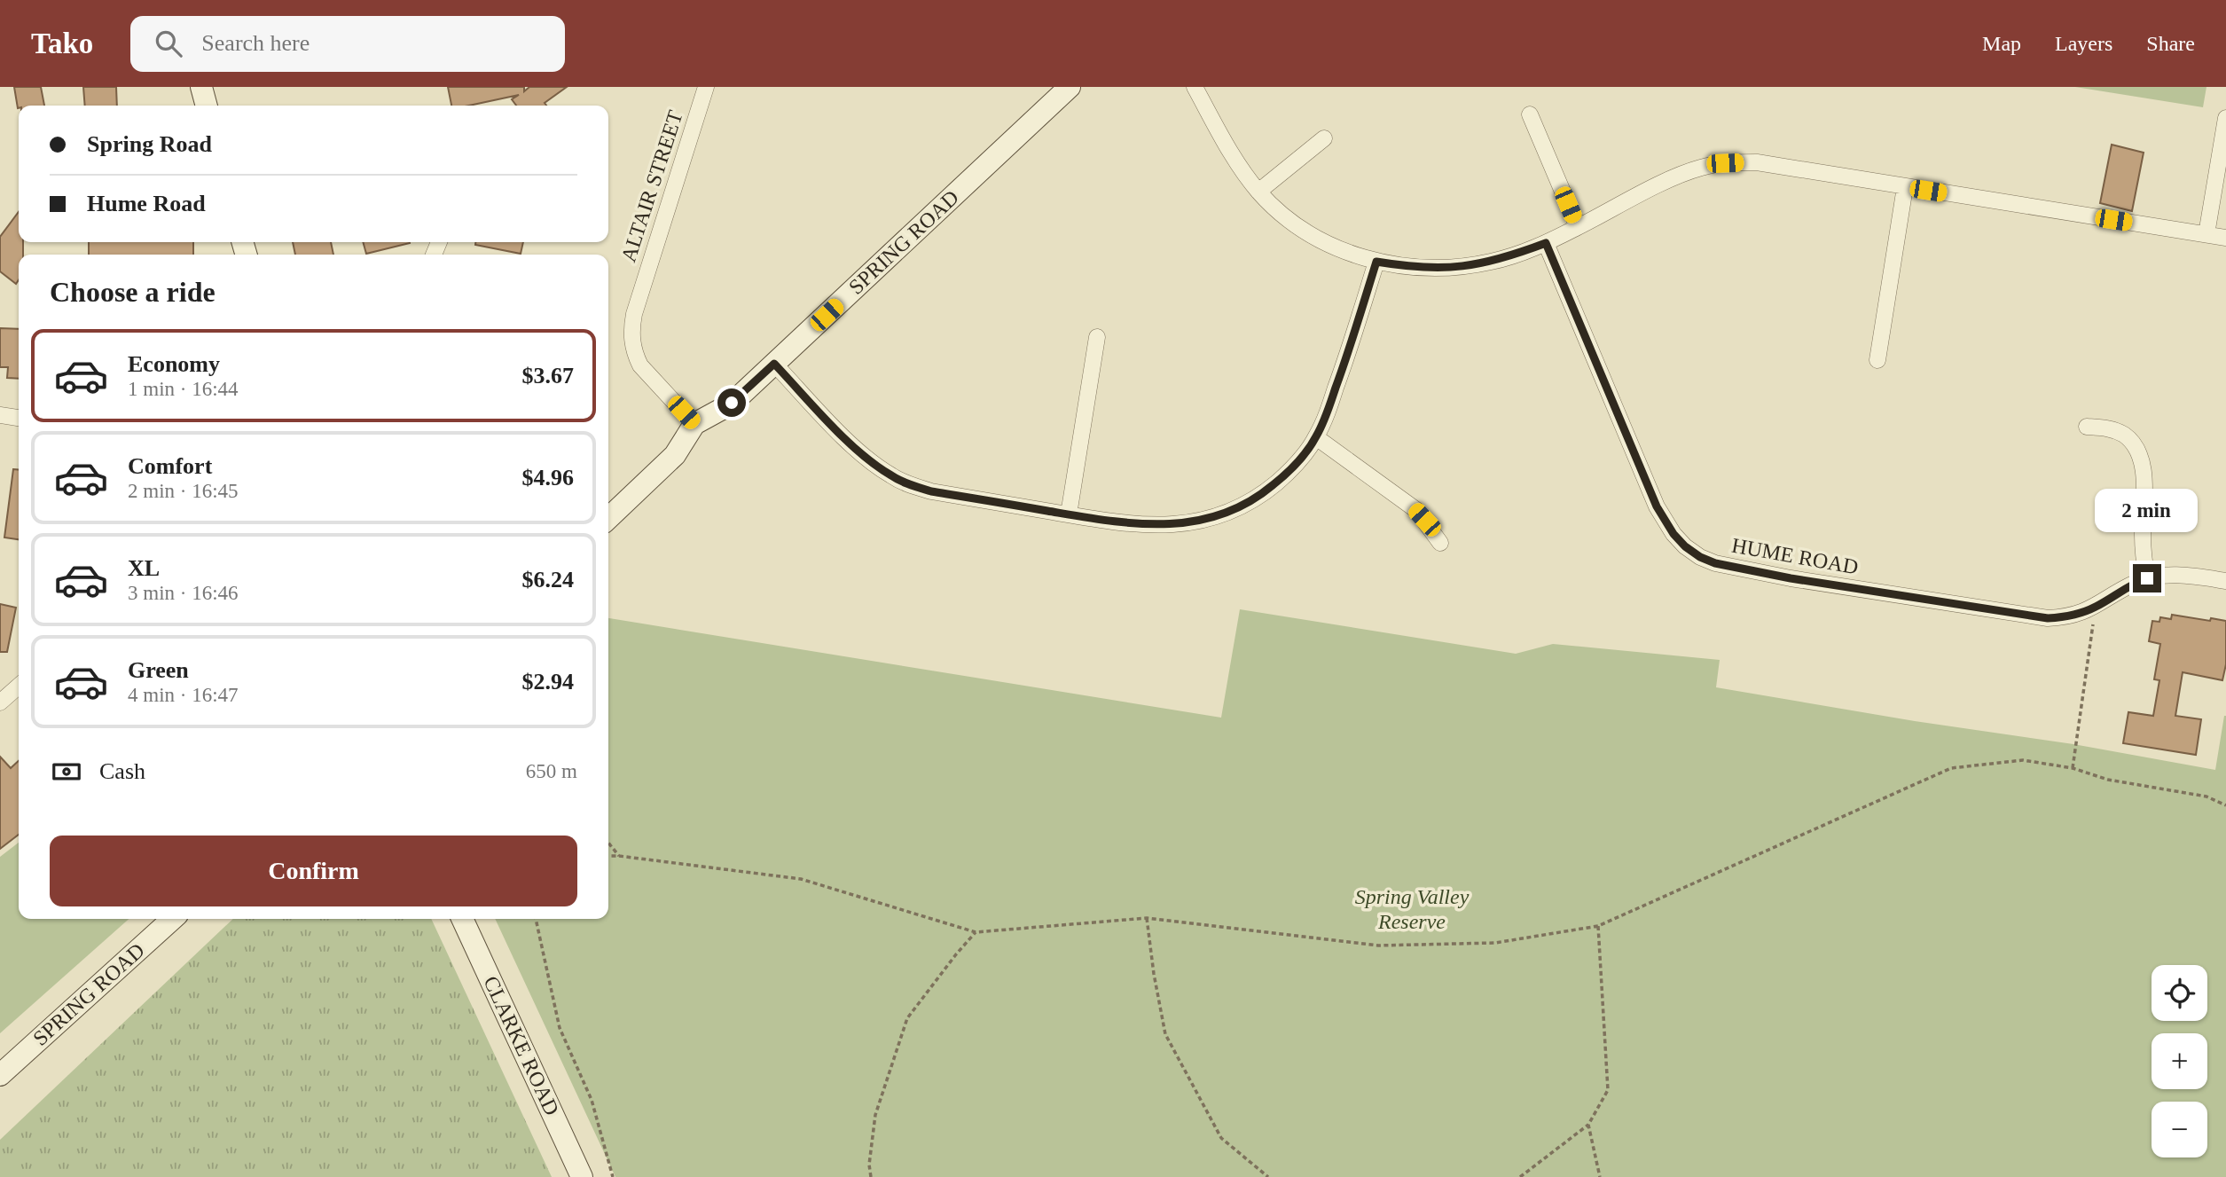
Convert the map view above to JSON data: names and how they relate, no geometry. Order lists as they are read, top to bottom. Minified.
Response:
{"streets":{"street":["ALTAIR STREET","SPRING ROAD","HUME ROAD","CLARKE ROAD"]},"crossings":[["ALTAIR STREET","SPRING ROAD"]],"parks":["Spring Valley Reserve"],"page":{"header":"Tako","search":"Search here","nav":["Map","Layers","Share"],"banner":["Spring Road","Hume Road"],"heading":"Choose a ride","list":[{"name":"Economy","note":"1 min · 16:44","value":"$3.67"},{"name":"Comfort","note":"2 min · 16:45","value":"$4.96"},{"name":"XL","note":"3 min · 16:46","value":"$6.24"},{"name":"Green","note":"4 min · 16:47","value":"$2.94"}],"bubble":"2 min","pay":["Cash","650 m"],"buttons":"Confirm","map_buttons":["+","−"]}}
